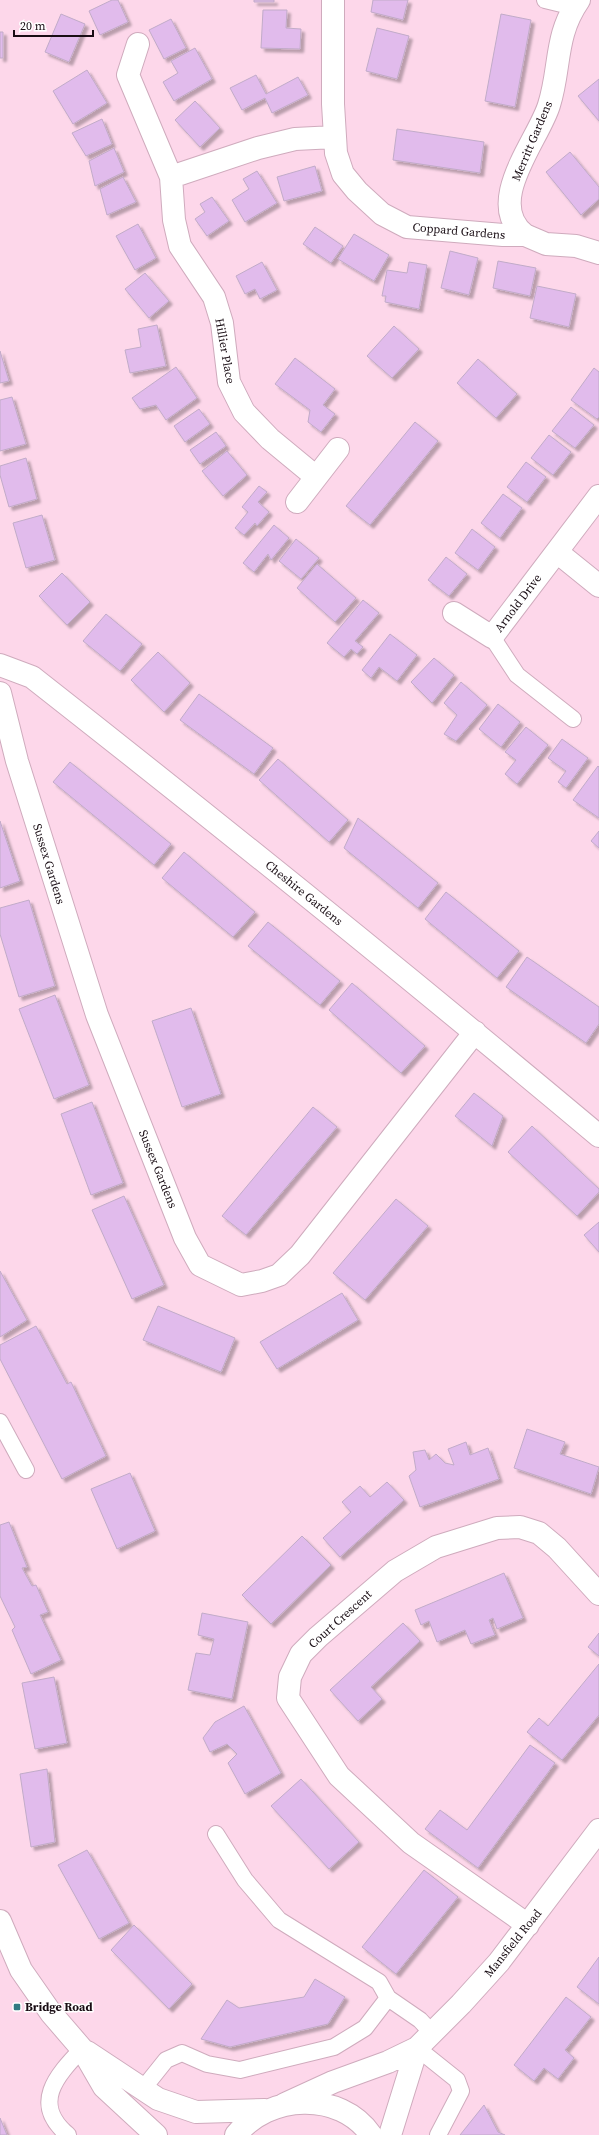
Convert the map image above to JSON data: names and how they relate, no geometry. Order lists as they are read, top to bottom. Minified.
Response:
{"streets":{"main road":["Merritt Gardens","Coppard Gardens","Hillier Place","Arnold Drive","Sussex Gardens","Cheshire Gardens","Court Crescent","Mansfield Road"]},"crossings":[["Merritt Gardens","Coppard Gardens"],["Sussex Gardens","Cheshire Gardens"],["Court Crescent","Mansfield Road"]],"places":{"transit":["Bridge Road"]},"scale_bar":"20 m"}
